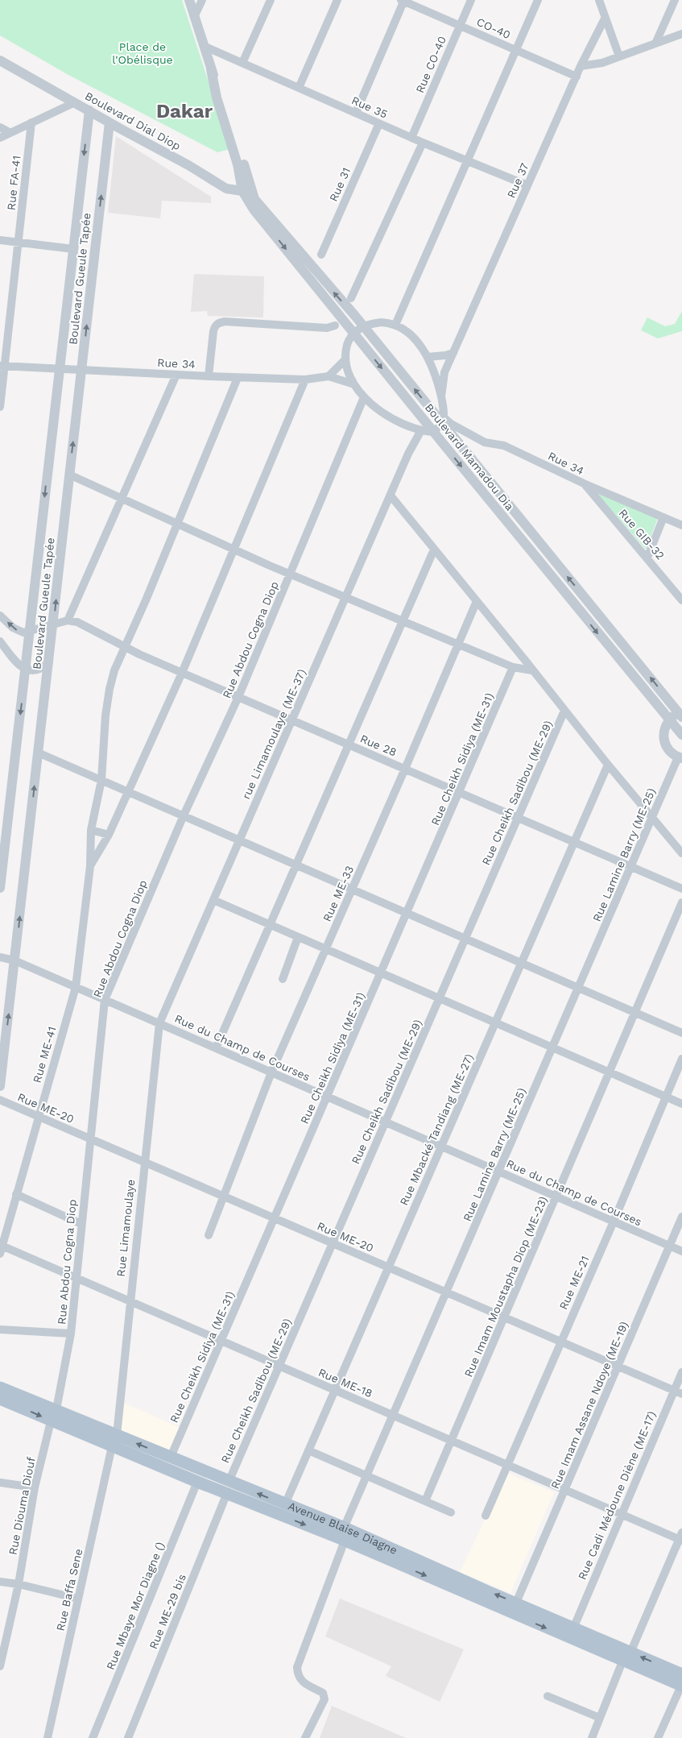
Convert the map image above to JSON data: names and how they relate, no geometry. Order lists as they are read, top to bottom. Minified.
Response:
{"streets":{"main road":["Avenue Blaise Diagne"],"street":["CO-40","Rue CO-40","Rue 35","Boulevard Dial Diop","Rue 37","Rue FA-41","Rue 31","Boulevard Gueule Tapée","Rue 34","Boulevard Mamadou Dia","Rue GIB-32","Rue Abdou Cogna Diop","rue Limamoulaye (ME-37)","Rue 28","Rue Cheikh Sidiya (ME-31)","Rue Cheikh Sadibou (ME-29)","Rue Lamine Barry (ME-25)","Rue ME-33","Rue du Champ de Courses","Rue ME-41","Rue ME-20","Rue Mbacké Tandiang (ME-27)","Rue Limamoulaye","Rue ME-21","Rue Imam Moustapha Diop (ME-23)","Rue ME-18","Rue Imam Assane Ndoye (ME-19)","Rue Cadi Médoune Diène (ME-17)","Rue Diouma Diouf","Rue Baffa Sene","Rue Mbaye Mor Diagne ()","Rue ME-29 bis"]},"crossings":[["CO-40","Rue CO-40"],["CO-40","Rue 37"],["Rue CO-40","Rue 35"],["Rue 35","Rue 37"],["Rue 35","Rue 31"],["Boulevard Dial Diop","Boulevard Gueule Tapée"],["Boulevard Dial Diop","Boulevard Mamadou Dia"],["Rue FA-41","Rue 34"],["Boulevard Gueule Tapée","Rue 34"],["Boulevard Gueule Tapée","Rue du Champ de Courses"],["Rue 34","Boulevard Mamadou Dia"],["Rue 34","Rue GIB-32"],["Rue 34","Rue ME-41"],["Rue Abdou Cogna Diop","Rue 28"],["Rue Abdou Cogna Diop","Rue du Champ de Courses"],["Rue Abdou Cogna Diop","Rue ME-20"],["Rue Abdou Cogna Diop","Rue ME-18"],["Rue Abdou Cogna Diop","Rue Diouma Diouf"],["Rue Abdou Cogna Diop","Avenue Blaise Diagne"],["rue Limamoulaye (ME-37)","Rue 28"],["rue Limamoulaye (ME-37)","Rue du Champ de Courses"],["rue Limamoulaye (ME-37)","Rue Limamoulaye"],["Rue 28","Rue Cheikh Sidiya (ME-31)"],["Rue 28","Rue Cheikh Sadibou (ME-29)"],["Rue 28","Rue Lamine Barry (ME-25)"],["Rue 28","Rue ME-33"],["Rue 28","Rue ME-41"],["Rue 28","Rue Mbacké Tandiang (ME-27)"],["Rue Cheikh Sidiya (ME-31)","Rue du Champ de Courses"],["Rue Cheikh Sidiya (ME-31)","Rue ME-20"],["Rue Cheikh Sidiya (ME-31)","Rue ME-18"],["Rue Cheikh Sidiya (ME-31)","Avenue Blaise Diagne"],["Rue Cheikh Sadibou (ME-29)","Rue du Champ de Courses"],["Rue Cheikh Sadibou (ME-29)","Rue ME-20"],["Rue Cheikh Sadibou (ME-29)","Rue ME-18"],["Rue Cheikh Sadibou (ME-29)","Avenue Blaise Diagne"],["Rue Cheikh Sadibou (ME-29)","Rue ME-29 bis"],["Rue Lamine Barry (ME-25)","Rue du Champ de Courses"],["Rue Lamine Barry (ME-25)","Rue ME-20"],["Rue Lamine Barry (ME-25)","Rue ME-18"],["Rue Lamine Barry (ME-25)","Avenue Blaise Diagne"],["Rue ME-33","Rue du Champ de Courses"],["Rue ME-33","Rue ME-20"],["Rue du Champ de Courses","Rue ME-41"],["Rue du Champ de Courses","Rue Mbacké Tandiang (ME-27)"],["Rue du Champ de Courses","Rue Limamoulaye"],["Rue du Champ de Courses","Rue ME-21"],["Rue du Champ de Courses","Rue Imam Moustapha Diop (ME-23)"],["Rue du Champ de Courses","Rue Imam Assane Ndoye (ME-19)"],["Rue ME-41","Rue ME-20"],["Rue ME-41","Rue ME-18"],["Rue ME-20","Rue Mbacké Tandiang (ME-27)"],["Rue ME-20","Rue Limamoulaye"],["Rue ME-20","Rue ME-21"],["Rue ME-20","Rue Imam Moustapha Diop (ME-23)"],["Rue ME-20","Rue Imam Assane Ndoye (ME-19)"],["Rue ME-20","Rue Cadi Médoune Diène (ME-17)"],["Rue Mbacké Tandiang (ME-27)","Rue ME-18"],["Rue Mbacké Tandiang (ME-27)","Avenue Blaise Diagne"],["Rue Limamoulaye","Rue ME-18"],["Rue Limamoulaye","Avenue Blaise Diagne"],["Rue Limamoulaye","Rue Baffa Sene"],["Rue ME-21","Rue ME-18"],["Rue Imam Moustapha Diop (ME-23)","Rue ME-18"],["Rue ME-18","Rue Imam Assane Ndoye (ME-19)"],["Rue ME-18","Rue Cadi Médoune Diène (ME-17)"],["Rue Imam Assane Ndoye (ME-19)","Avenue Blaise Diagne"],["Rue Cadi Médoune Diène (ME-17)","Avenue Blaise Diagne"],["Rue Diouma Diouf","Avenue Blaise Diagne"],["Avenue Blaise Diagne","Rue Baffa Sene"],["Avenue Blaise Diagne","Rue Mbaye Mor Diagne ()"],["Avenue Blaise Diagne","Rue ME-29 bis"]],"districts":["Dakar"],"parks":["Place de l'Obélisque"]}
